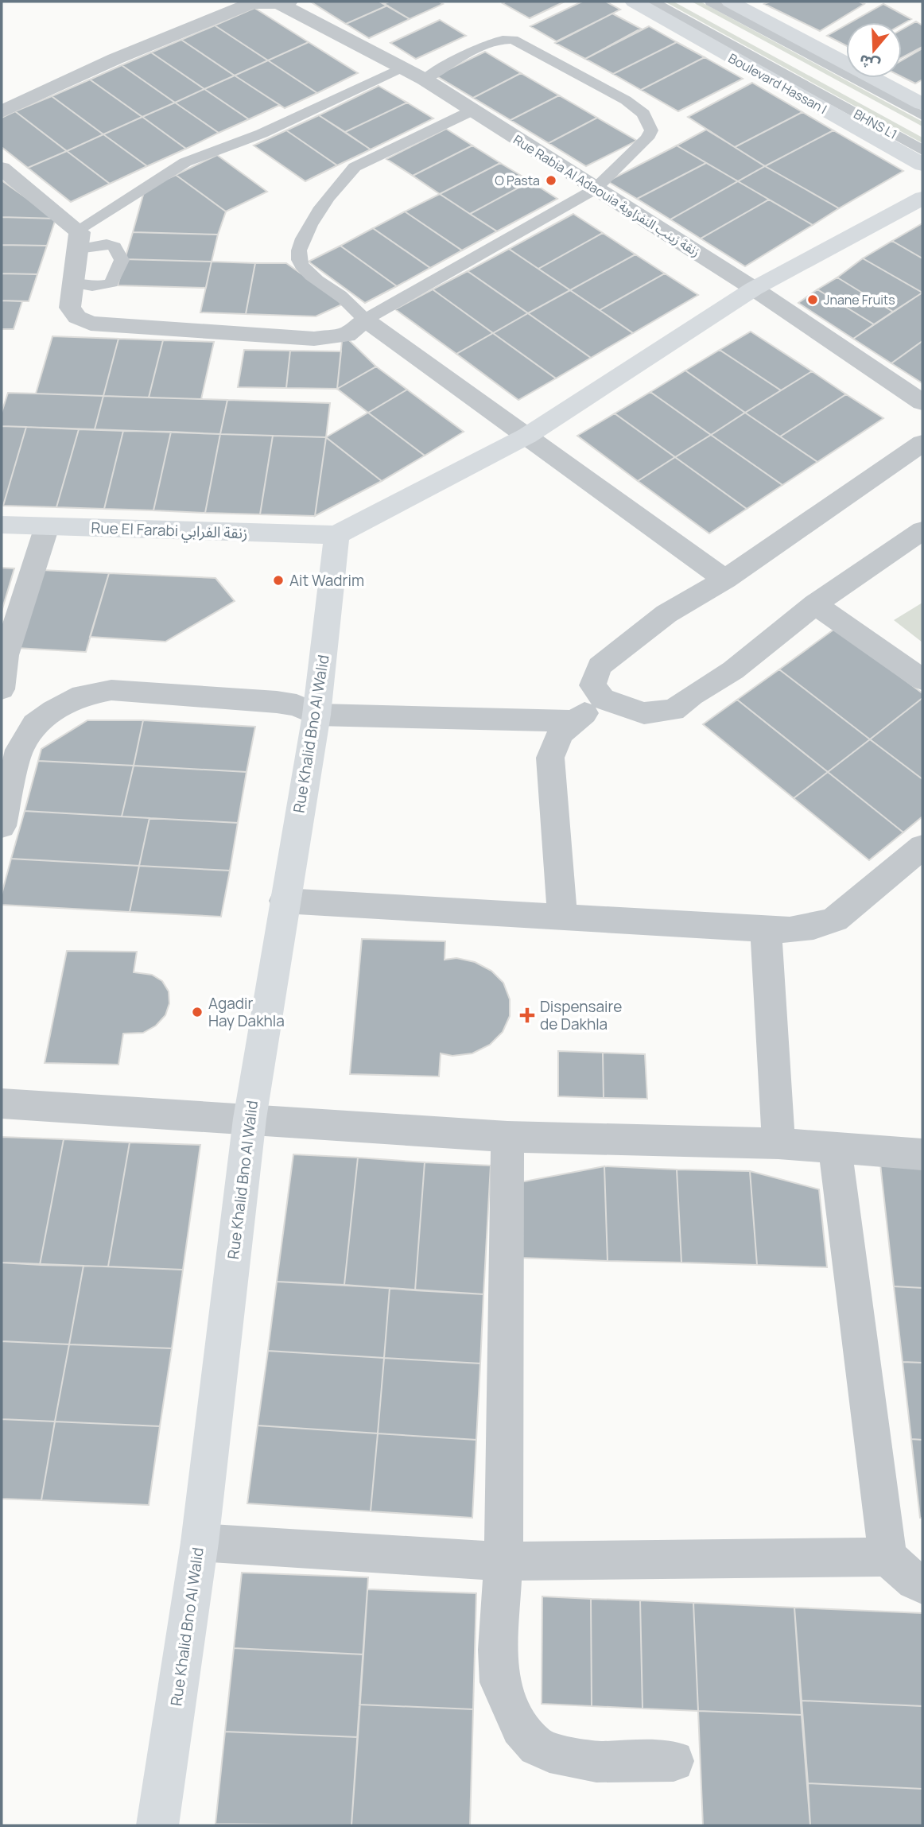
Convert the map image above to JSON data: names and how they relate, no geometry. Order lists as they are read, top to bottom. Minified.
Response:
{"streets":{"street":["Boulevard Hassan I","Rue Rabia Al Adaouia زنقة زينب النفزاوية","Rue El Farabi زنقة الفرابي","Rue Khalid Bno Al Walid"],"lane":["BHNS L1"]},"crossings":[["Rue El Farabi زنقة الفرابي","Rue Khalid Bno Al Walid"]],"places":{"other":["O Pasta","Jnane Fruits","Ait Wadrim","Agadir Hay Dakhla"],"health":["Dispensaire de Dakhla"]},"north":"bottom"}
